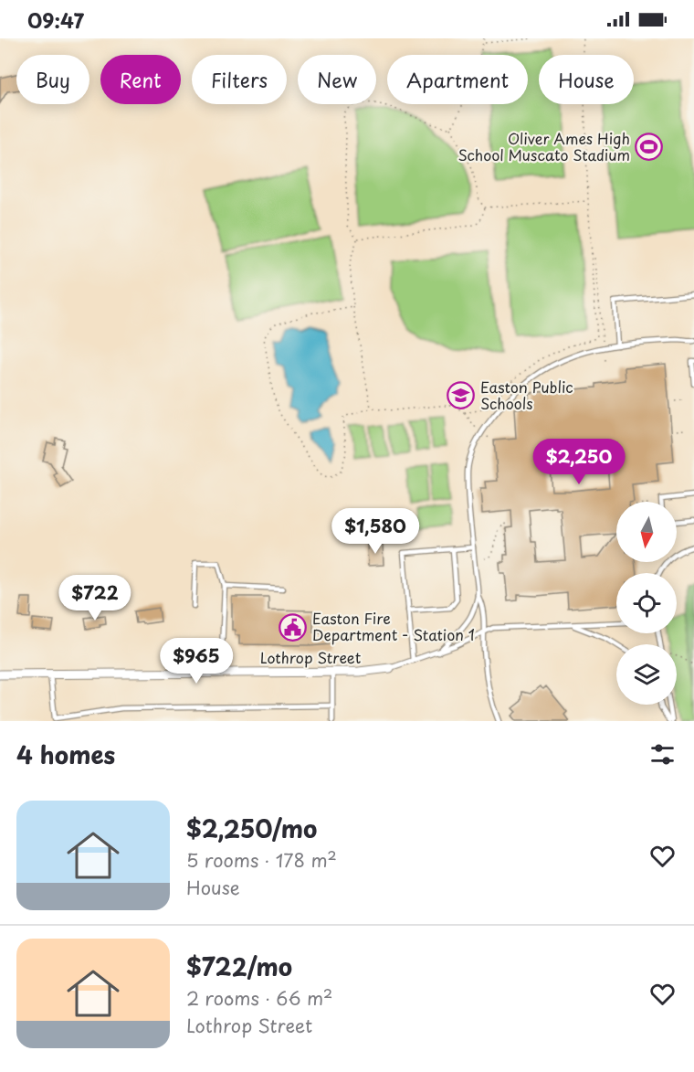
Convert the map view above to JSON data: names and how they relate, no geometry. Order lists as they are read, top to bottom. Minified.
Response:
{"streets":{"street":["Lothrop Street"]},"places":{"sports":["Oliver Ames High School Muscato Stadium"],"school or university":["Easton Public Schools"],"public building":["Easton Fire Department - Station 1"]},"north":"bottom","page":{"status":"09:47","chip":["Buy","Rent","Filters","New","Apartment","House"],"price":["$2,250","$1,580","$722","$965"],"heading":"4 homes","list":[{"name":"$2,250/mo","note":"5 rooms · 178 m² · House"},{"name":"$722/mo","note":"2 rooms · 66 m² · Lothrop Street"}]}}
